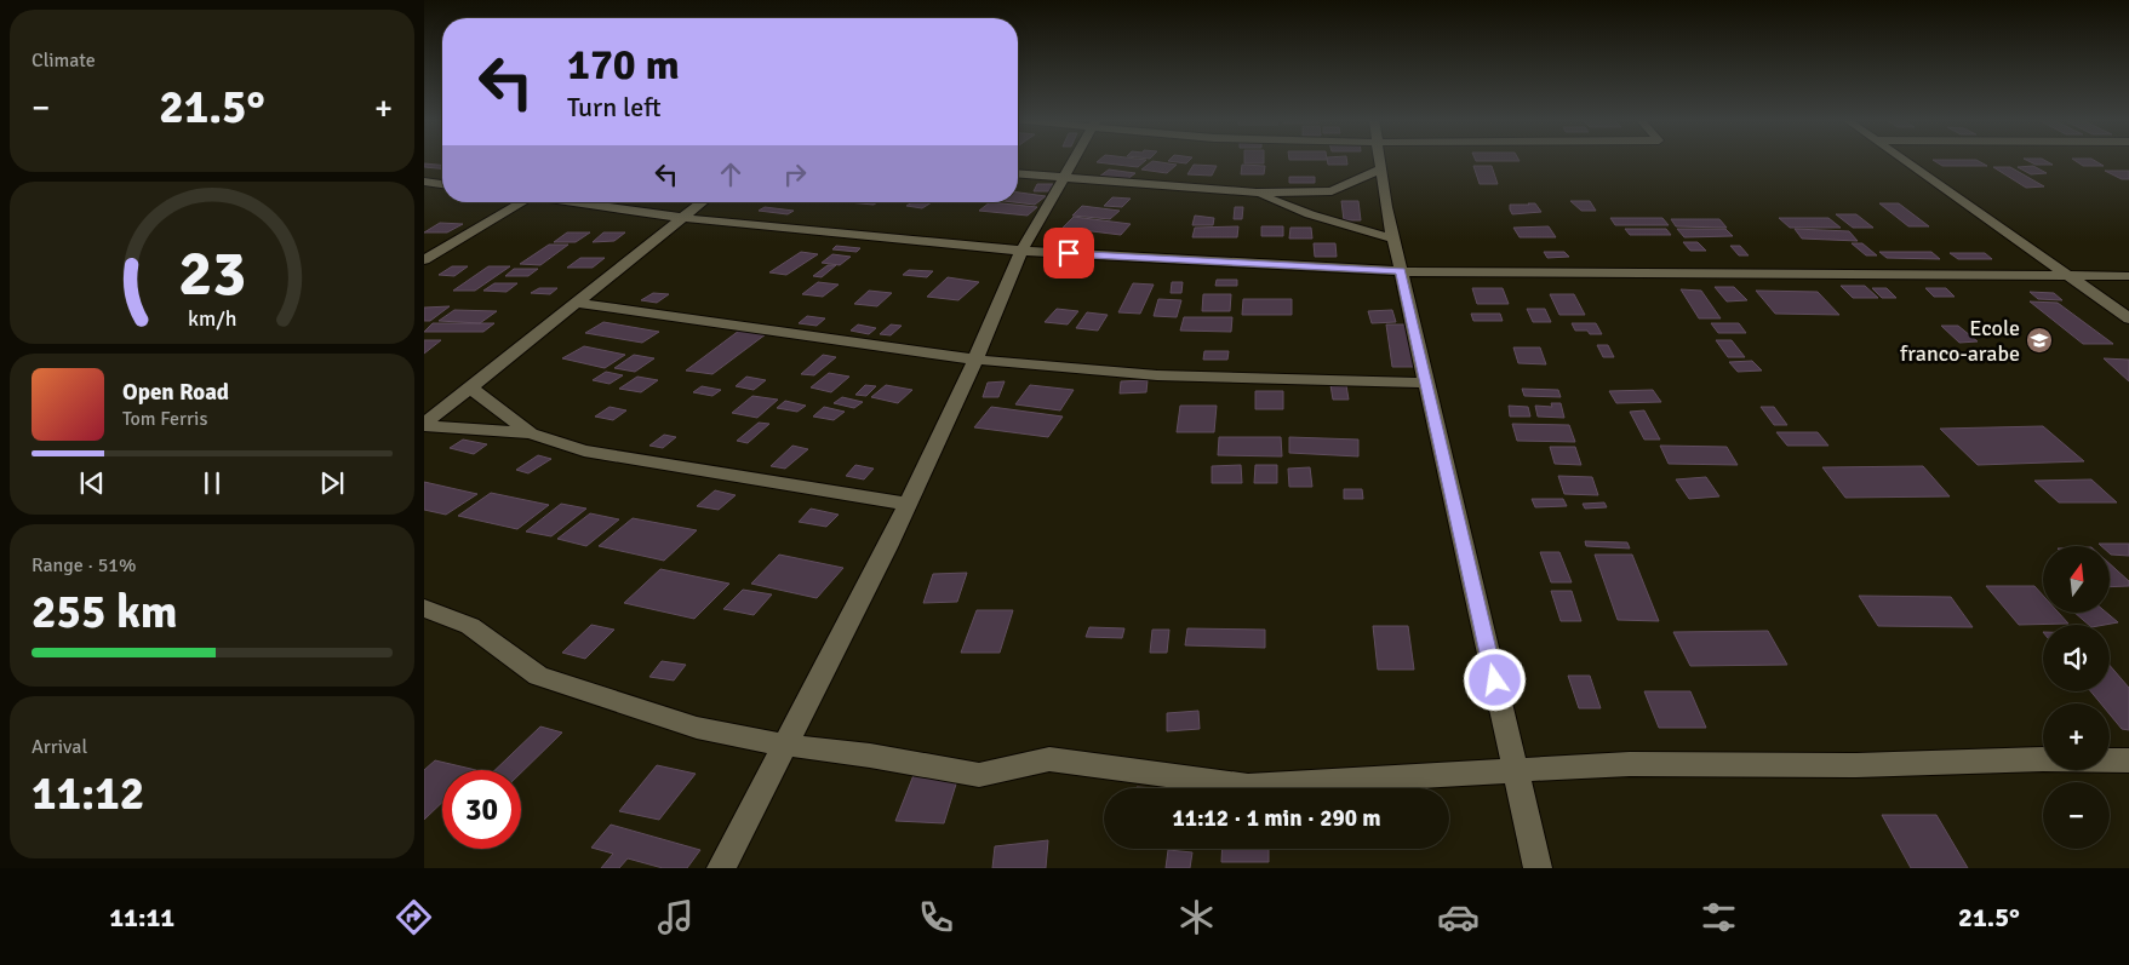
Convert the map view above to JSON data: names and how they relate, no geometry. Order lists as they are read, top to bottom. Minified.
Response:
{"places":{"school or university":["Ecole franco-arabe"]},"north":"top","page":{"tile":["Climate",["Range · 51%","255 km"],["Arrival","11:12"]],"turn":["170 m","Turn left"],"heat":["−","21.5°","+"],"song":["Open Road","Tom Ferris"],"map_buttons":["+","−"],"limit":"30","trip":"11:12 · 1 min · 290 m","tabs":["11:11","21.5°"],"gauge":["23","km/h"]}}
